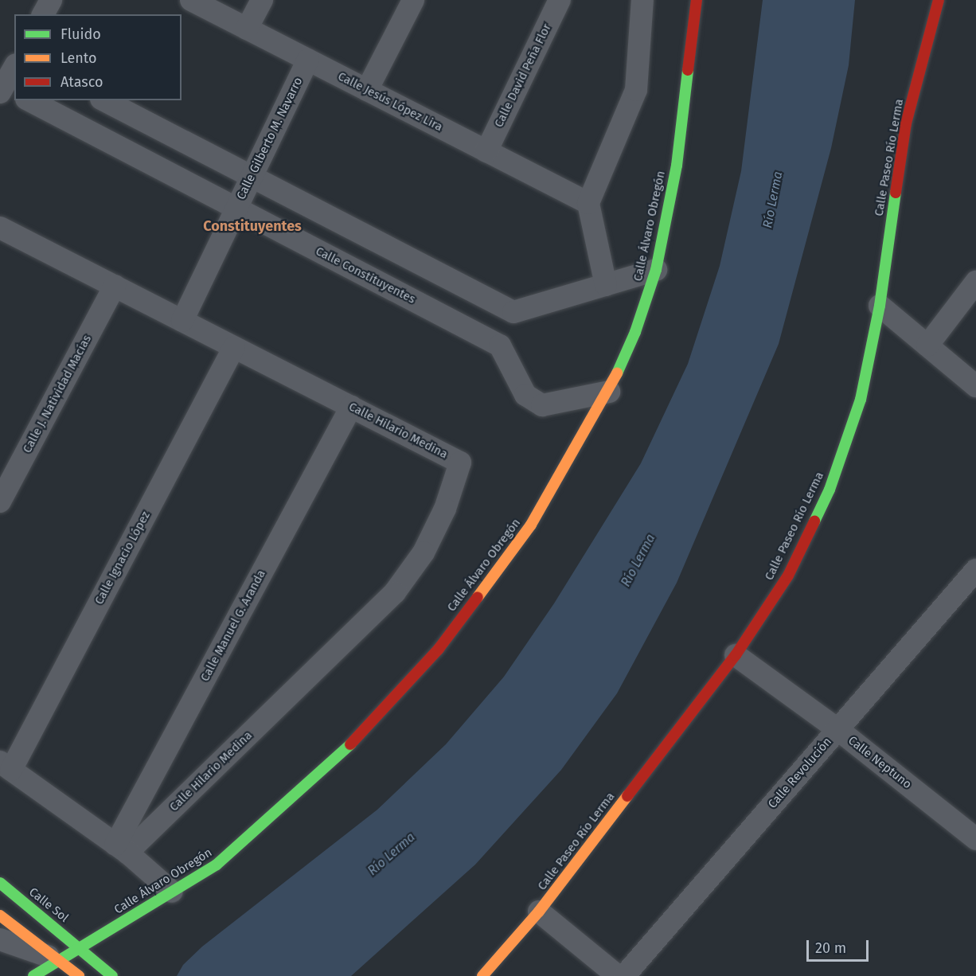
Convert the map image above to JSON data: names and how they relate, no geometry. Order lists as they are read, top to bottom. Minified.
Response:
{"streets":{"street":["Calle David Peña Flor","Calle Jesús López Lira","Calle Gilberto M. Navarro","Calle Paseo Río Lerma","Calle Álvaro Obregón","Calle Constituyentes","Calle J. Natividad Macías","Calle Hilario Medina","Calle Ignacio López","Calle Manuel G. Aranda","Calle Neptuno","Calle Revolución","Calle Sol"]},"crossings":[["Calle David Peña Flor","Calle Jesús López Lira"],["Calle Jesús López Lira","Calle Gilberto M. Navarro"],["Calle Gilberto M. Navarro","Calle Constituyentes"],["Calle Gilberto M. Navarro","Calle Hilario Medina"],["Calle Paseo Río Lerma","Calle Neptuno"],["Calle Álvaro Obregón","Calle Sol"],["Calle J. Natividad Macías","Calle Hilario Medina"],["Calle Hilario Medina","Calle Ignacio López"],["Calle Hilario Medina","Calle Manuel G. Aranda"],["Calle Neptuno","Calle Revolución"]],"districts":["Constituyentes"],"water":["Río Lerma"],"legend":["Fluido","Lento","Atasco"],"scale_bar":"20 m"}
